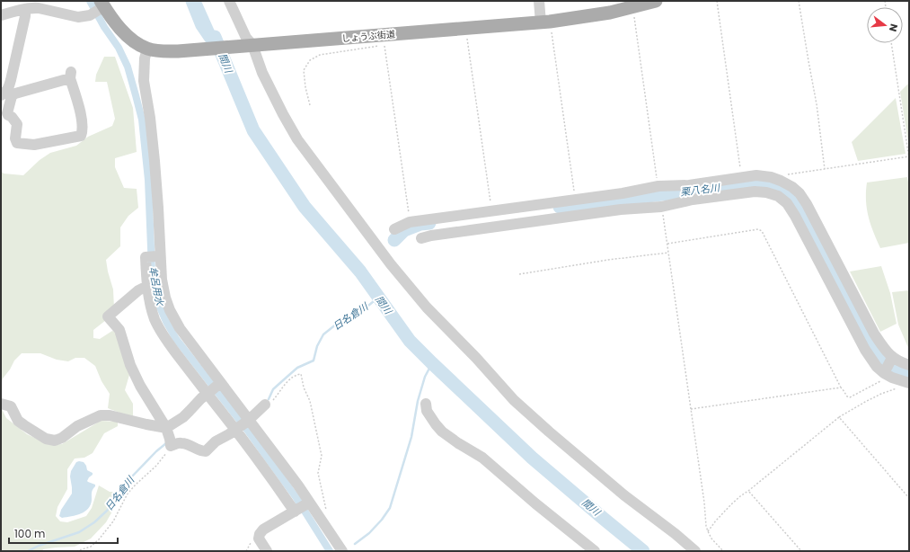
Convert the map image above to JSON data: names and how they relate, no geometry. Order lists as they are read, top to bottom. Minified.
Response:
{"streets":{"main road":["しょうぶ街道"]},"water":["間川","栗八名川","牟呂用水","日名倉川"],"scale_bar":"100 m","north":"right"}
